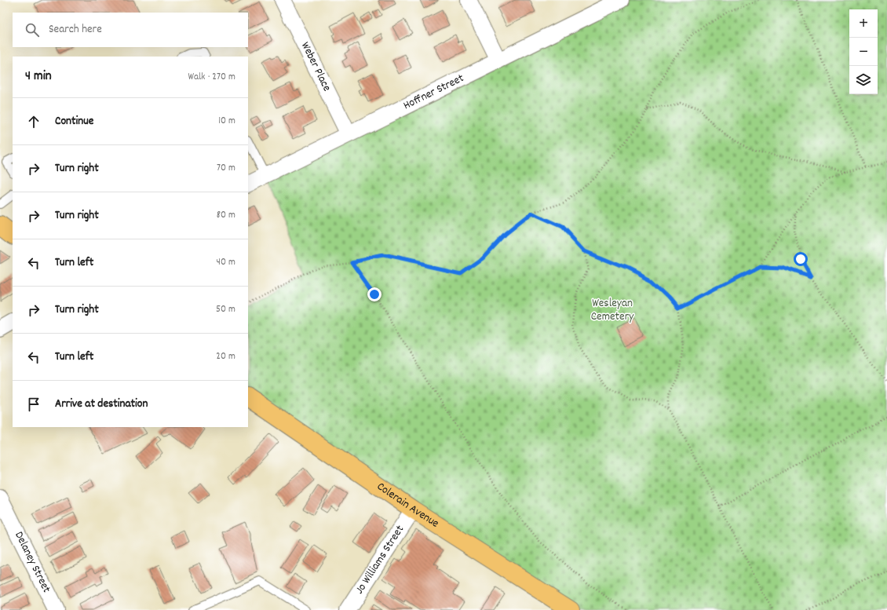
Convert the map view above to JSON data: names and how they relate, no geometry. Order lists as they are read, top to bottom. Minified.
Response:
{"streets":{"main road":["Colerain Avenue"],"street":["Weber Place","Hoffner Street","Jo Williams Street","Delaney Street"]},"crossings":[["Weber Place","Hoffner Street"],["Colerain Avenue","Jo Williams Street"]],"parks":["Wesleyan Cemetery"],"page":{"map_buttons":["+","−"],"search":"Search here","heading":["4 min","Walk · 270 m"],"list":[["Continue","10 m"],["Turn right","70 m"],["Turn right","80 m"],["Turn left","40 m"],["Turn right","50 m"],["Turn left","20 m"],"Arrive at destination"]}}
